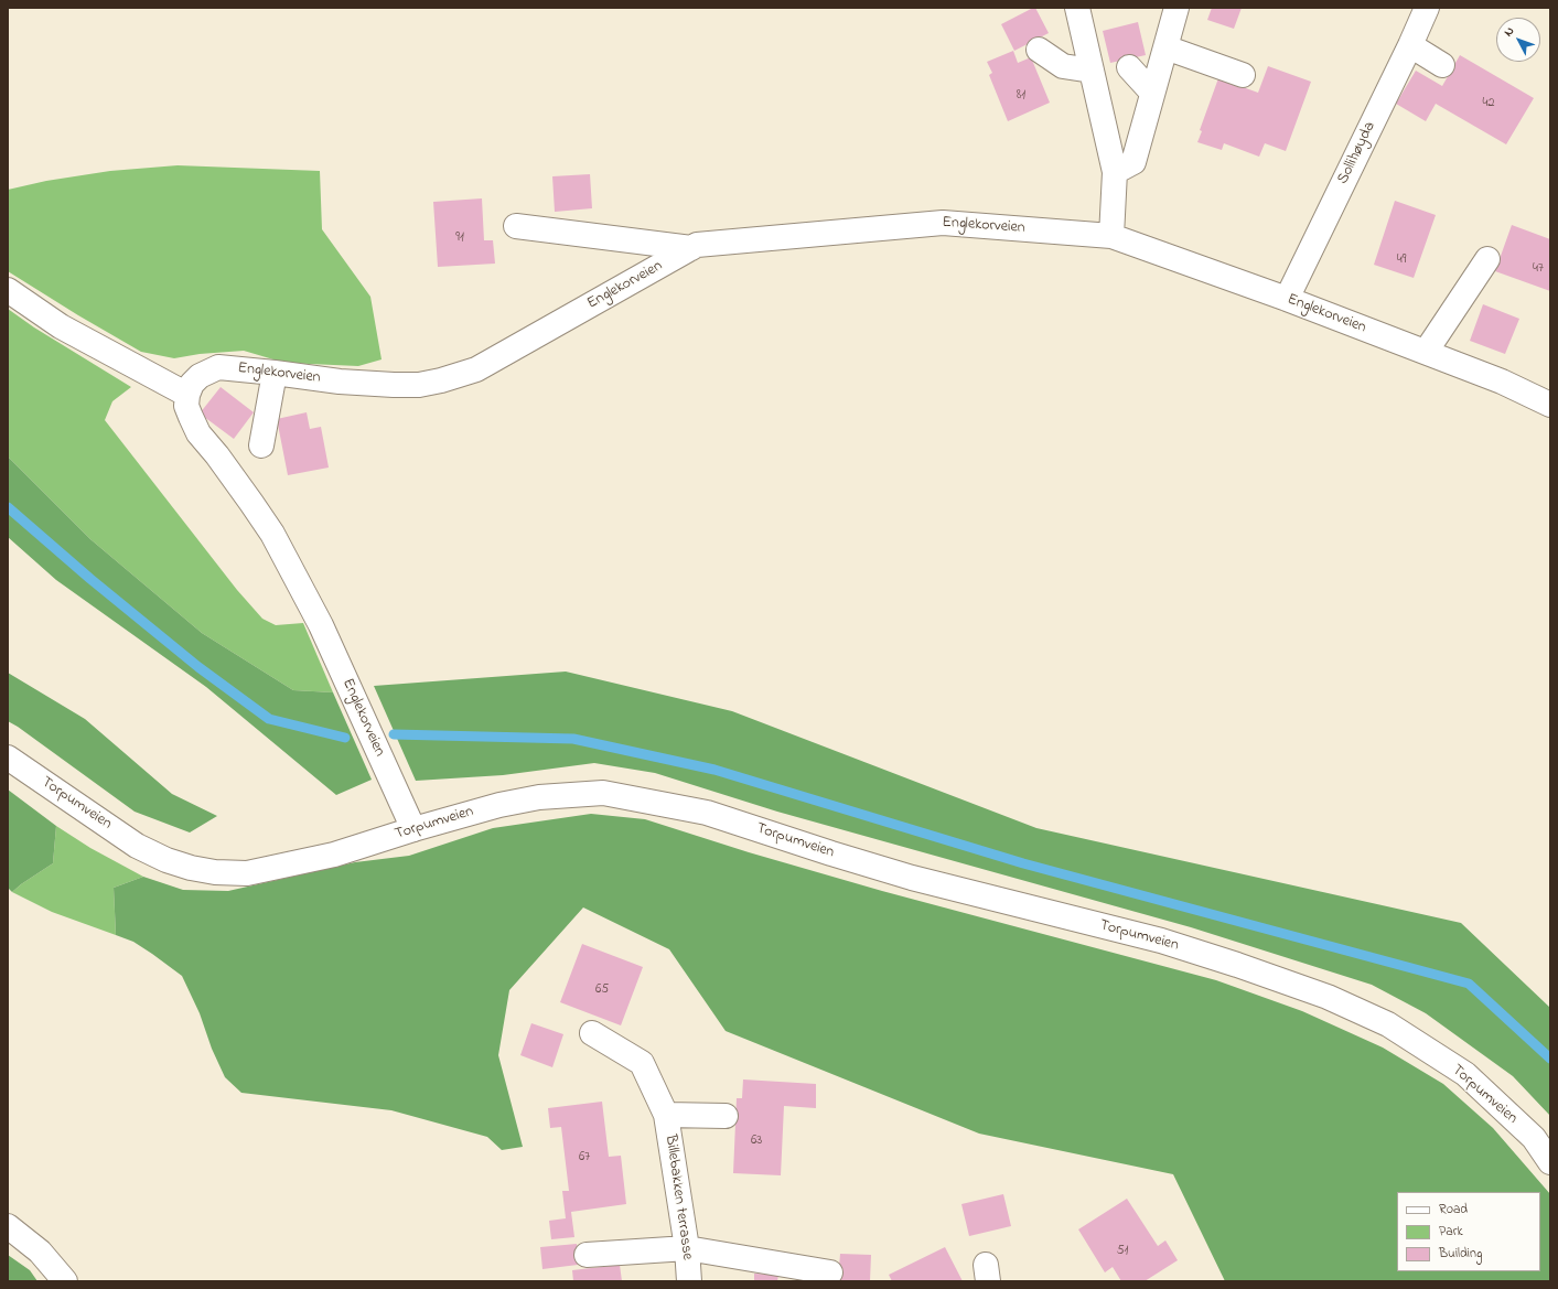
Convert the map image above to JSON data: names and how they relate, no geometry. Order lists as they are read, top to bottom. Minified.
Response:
{"streets":{"street":["Sollihøyda","Englekorveien","Torpumveien","Billebakken terrasse"]},"crossings":[["Sollihøyda","Englekorveien"],["Englekorveien","Torpumveien"]],"house_numbers":["81","42","91","49","47","65","63","67","51"],"legend":["Road","Park","Building"],"north":"top left"}
